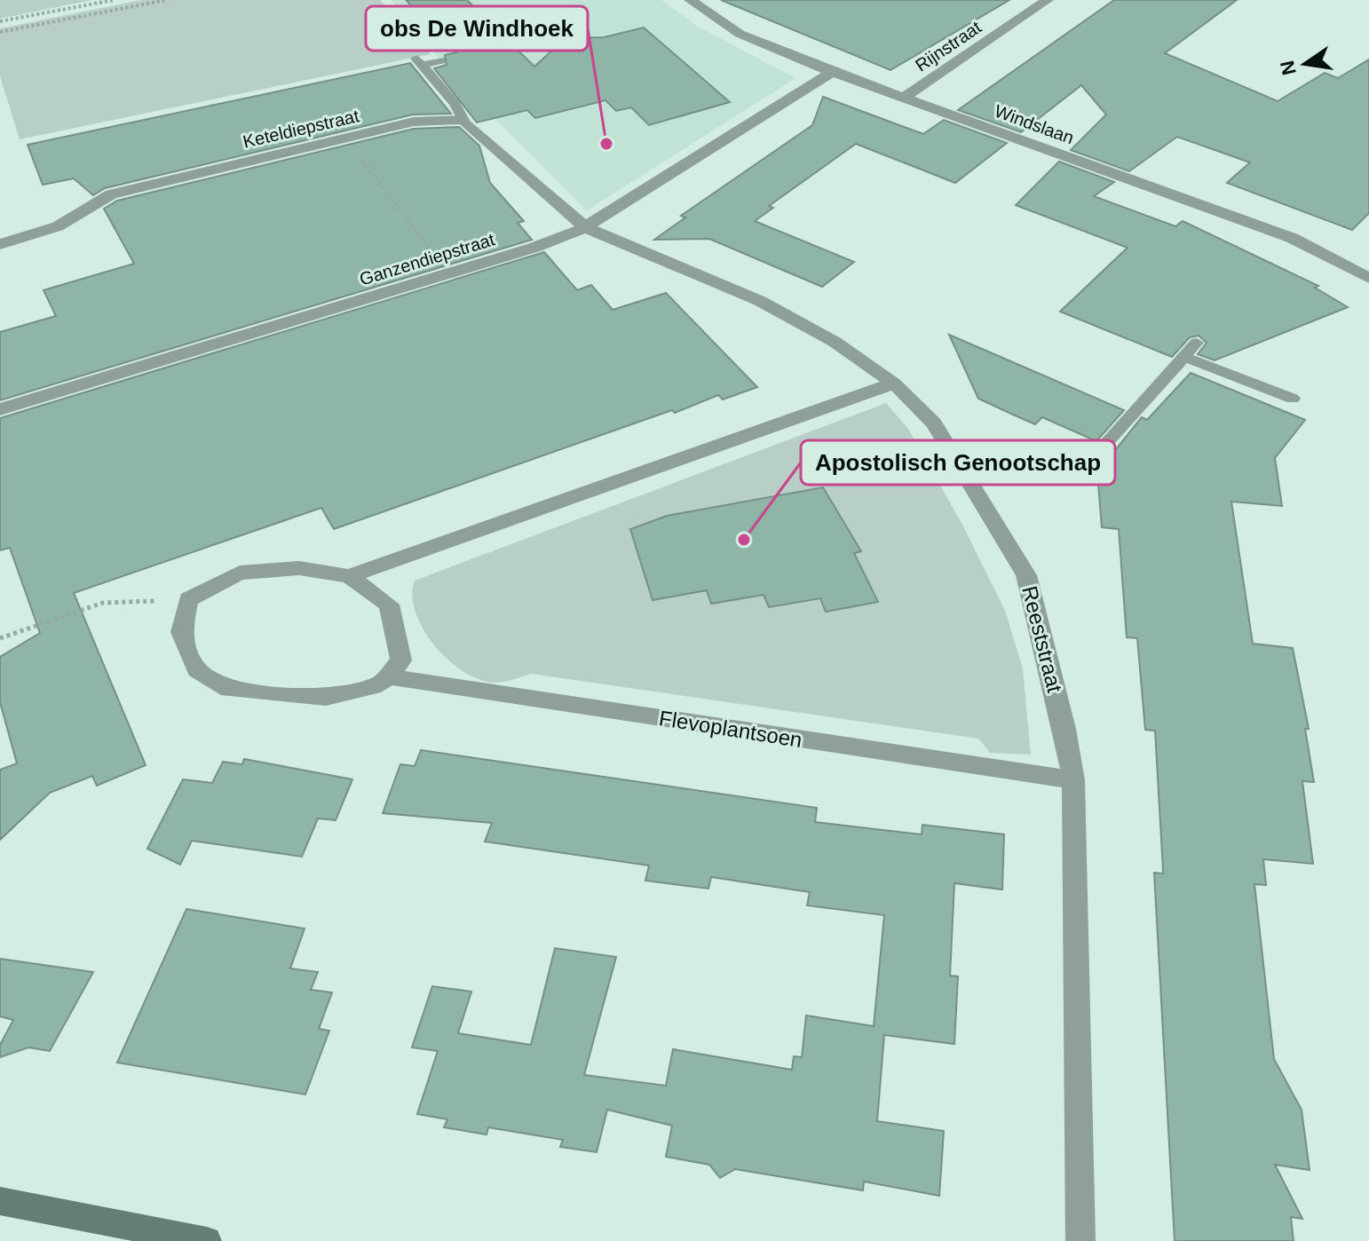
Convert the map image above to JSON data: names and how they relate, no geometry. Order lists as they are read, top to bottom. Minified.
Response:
{"streets":{"street":["Rijnstraat","Windslaan","Keteldiepstraat","Ganzendiepstraat","Reeststraat","Flevoplantsoen"]},"crossings":[["Rijnstraat","Windslaan"],["Windslaan","Ganzendiepstraat"],["Ganzendiepstraat","Reeststraat"],["Reeststraat","Flevoplantsoen"]],"places":["obs De Windhoek","Apostolisch Genootschap"],"north":"left"}
